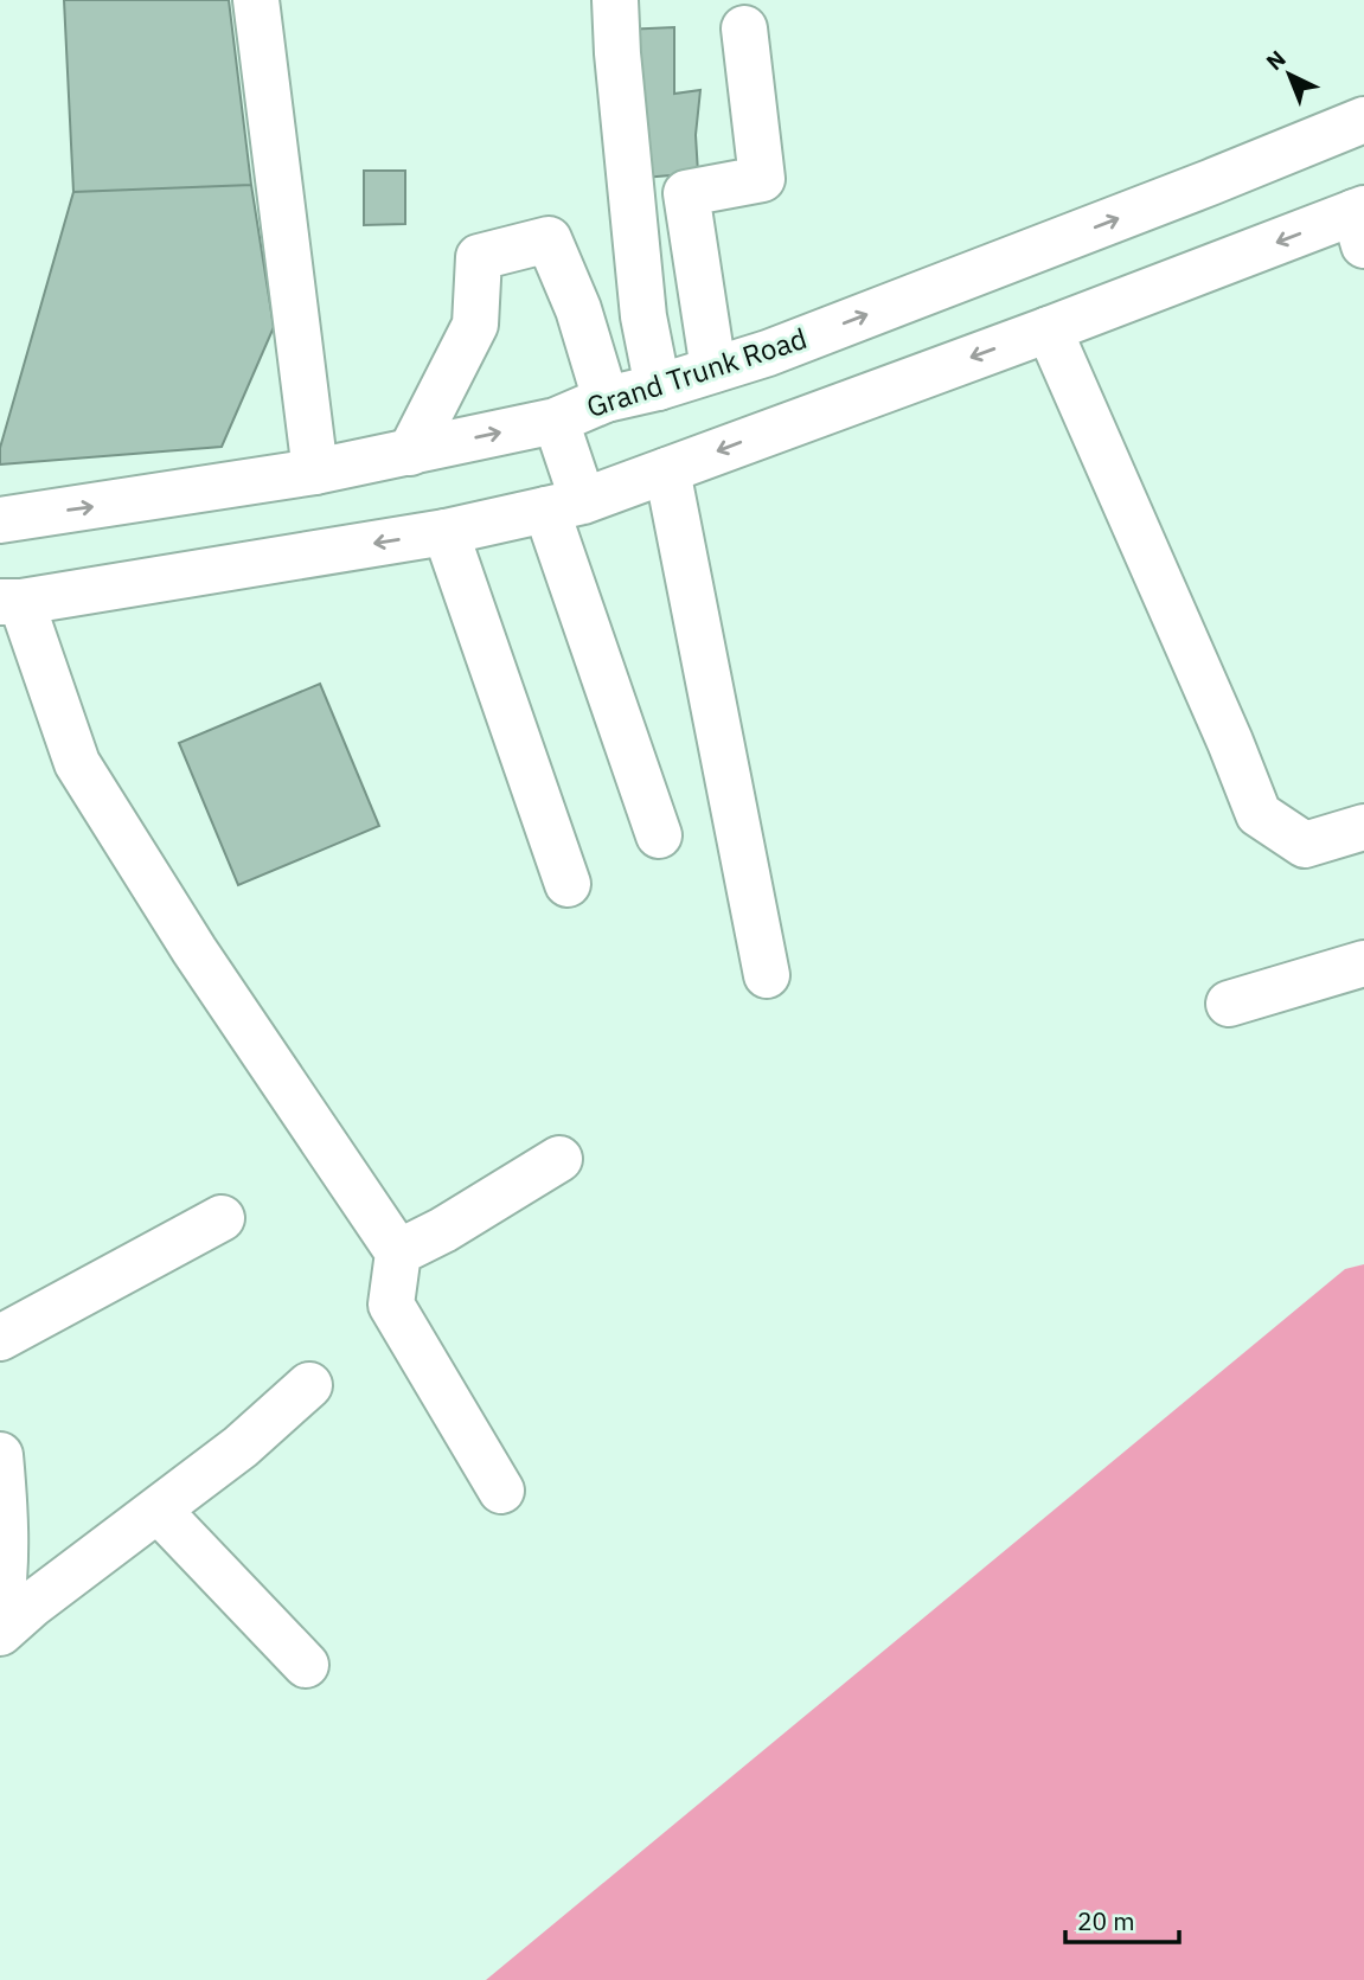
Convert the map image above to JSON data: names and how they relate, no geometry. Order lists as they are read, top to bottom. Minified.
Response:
{"streets":{"main road":["Grand Trunk Road"]},"scale_bar":"20 m","north":"top left"}
